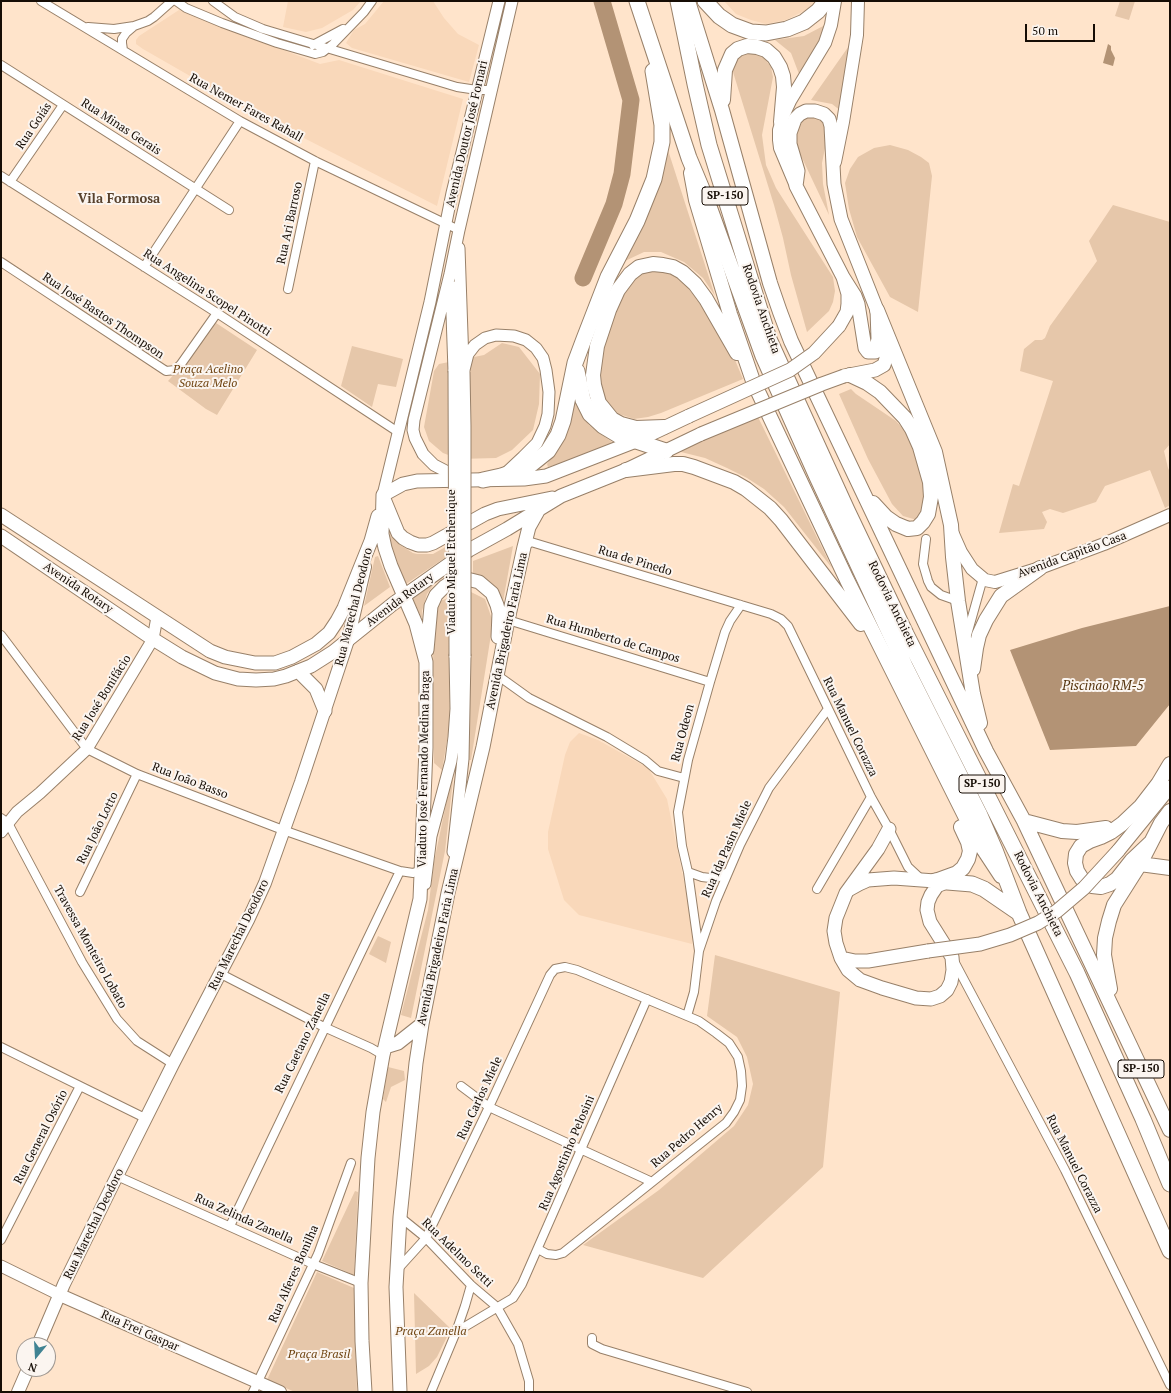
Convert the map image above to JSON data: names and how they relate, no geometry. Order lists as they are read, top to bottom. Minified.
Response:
{"streets":{"highway":["SP-150","Rodovia Anchieta"],"main road":["Avenida Capitão Casa","Avenida Rotary","Rua Marechal Deodoro","Avenida Brigadeiro Faria Lima","Viaduto José Fernando Medina Braga","Rua Frei Gaspar"],"street":["Rua Nemer Fares Rahall","Rua Goiás","Rua Minas Gerais","Avenida Doutor José Fornari","Rua Ari Barroso","Rua Angelina Scopel Pinotti","Rua José Bastos Thompson","Rua de Pinedo","Viaduto Miguel Etchenique","Rua Humberto de Campos","Rua José Bonifácio","Rua Manuel Corazza","Rua Odeon","Rua João Basso","Rua João Lotto","Rua Ida Pasin Miele","Travessa Monteiro Lobato","Rua Caetano Zanella","Rua Carlos Miele","Rua Pedro Henry","Rua General Osório","Rua Agostinho Pelosini","Rua Zelinda Zanella","Rua Adelmo Setti","Rua Alferes Bonilha"]},"crossings":[["Rua Nemer Fares Rahall","Avenida Doutor José Fornari"],["Rua Nemer Fares Rahall","Rua Ari Barroso"],["Rua Nemer Fares Rahall","Viaduto Miguel Etchenique"],["Rua Goiás","Rua Minas Gerais"],["Rua Goiás","Rua Angelina Scopel Pinotti"],["Avenida Doutor José Fornari","Rua Angelina Scopel Pinotti"],["Avenida Doutor José Fornari","Viaduto Miguel Etchenique"],["Avenida Doutor José Fornari","Rua Marechal Deodoro"],["Rua Angelina Scopel Pinotti","Rua José Bastos Thompson"],["Rua Angelina Scopel Pinotti","Rua Marechal Deodoro"],["Rua de Pinedo","Avenida Brigadeiro Faria Lima"],["Rua de Pinedo","Rua Manuel Corazza"],["Rua de Pinedo","Rua Odeon"],["Viaduto Miguel Etchenique","Avenida Brigadeiro Faria Lima"],["Viaduto Miguel Etchenique","Viaduto José Fernando Medina Braga"],["Avenida Rotary","Rua Marechal Deodoro"],["Avenida Rotary","Avenida Brigadeiro Faria Lima"],["Avenida Rotary","Rua José Bonifácio"],["Avenida Rotary","Viaduto José Fernando Medina Braga"],["Rua Marechal Deodoro","Viaduto José Fernando Medina Braga"],["Rua Marechal Deodoro","Rua João Basso"],["Rua Marechal Deodoro","Travessa Monteiro Lobato"],["Rua Marechal Deodoro","Rua Zelinda Zanella"],["Rua Marechal Deodoro","Rua Frei Gaspar"],["Avenida Brigadeiro Faria Lima","Rua Humberto de Campos"],["Avenida Brigadeiro Faria Lima","Rua Carlos Miele"],["Avenida Brigadeiro Faria Lima","Rua Adelmo Setti"],["Rua Humberto de Campos","Rua Odeon"],["Rua José Bonifácio","Rua João Basso"],["Rua José Bonifácio","Travessa Monteiro Lobato"],["Rua Manuel Corazza","Rua Odeon"],["Rua Manuel Corazza","Rua Ida Pasin Miele"],["Rua Odeon","Rua Ida Pasin Miele"],["Viaduto José Fernando Medina Braga","Rua João Basso"],["Rua João Basso","Rua João Lotto"],["Rua João Basso","Rua Caetano Zanella"],["Rua Ida Pasin Miele","Rua Pedro Henry"],["Rua Caetano Zanella","Rua Zelinda Zanella"],["Rua Carlos Miele","Rua Pedro Henry"],["Rua Carlos Miele","Rua Adelmo Setti"],["Rua Pedro Henry","Rua Agostinho Pelosini"],["Rua Agostinho Pelosini","Rua Adelmo Setti"],["Rua Zelinda Zanella","Rua Alferes Bonilha"],["Rua Alferes Bonilha","Rua Frei Gaspar"]],"districts":["Vila Formosa"],"water":["Piscinão RM-5"],"parks":["Praça Acelino Souza Melo","Praça Zanella","Praça Brasil"],"scale_bar":"50 m","north":"bottom"}
